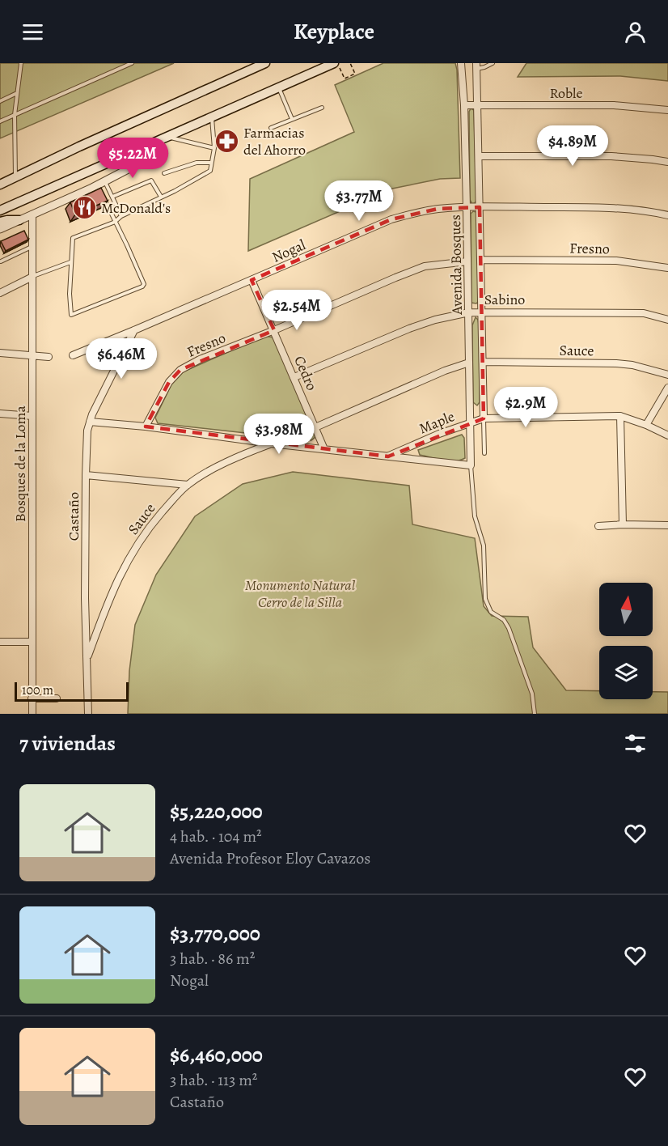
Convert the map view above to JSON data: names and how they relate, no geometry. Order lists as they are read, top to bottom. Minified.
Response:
{"streets":{"street":["Roble","Fresno","Nogal","Avenida Bosques","Sabino","Sauce","Cedro","Maple","Bosques de la Loma","Castaño"]},"crossings":[["Roble","Avenida Bosques"],["Fresno","Avenida Bosques"],["Fresno","Cedro"],["Nogal","Avenida Bosques"],["Nogal","Cedro"],["Nogal","Castaño"],["Avenida Bosques","Sabino"],["Avenida Bosques","Sauce"],["Avenida Bosques","Maple"],["Sabino","Cedro"],["Sauce","Castaño"]],"parks":["Monumento Natural Cerro de la Silla"],"places":{"pharmacy":["Farmacias del Ahorro"],"restaurant":["McDonald's"]},"scale_bar":"100 m","north":"top","page":{"header":"Keyplace","price":["$4.89M","$5.22M","$3.77M","$2.54M","$6.46M","$2.9M","$3.98M"],"scale":"100 m","heading":"7 viviendas","list":[{"name":"$5,220,000","note":"4 hab. · 104 m² · Avenida Profesor Eloy Cavazos"},{"name":"$3,770,000","note":"3 hab. · 86 m² · Nogal"},{"name":"$6,460,000","note":"3 hab. · 113 m² · Castaño"}]}}
